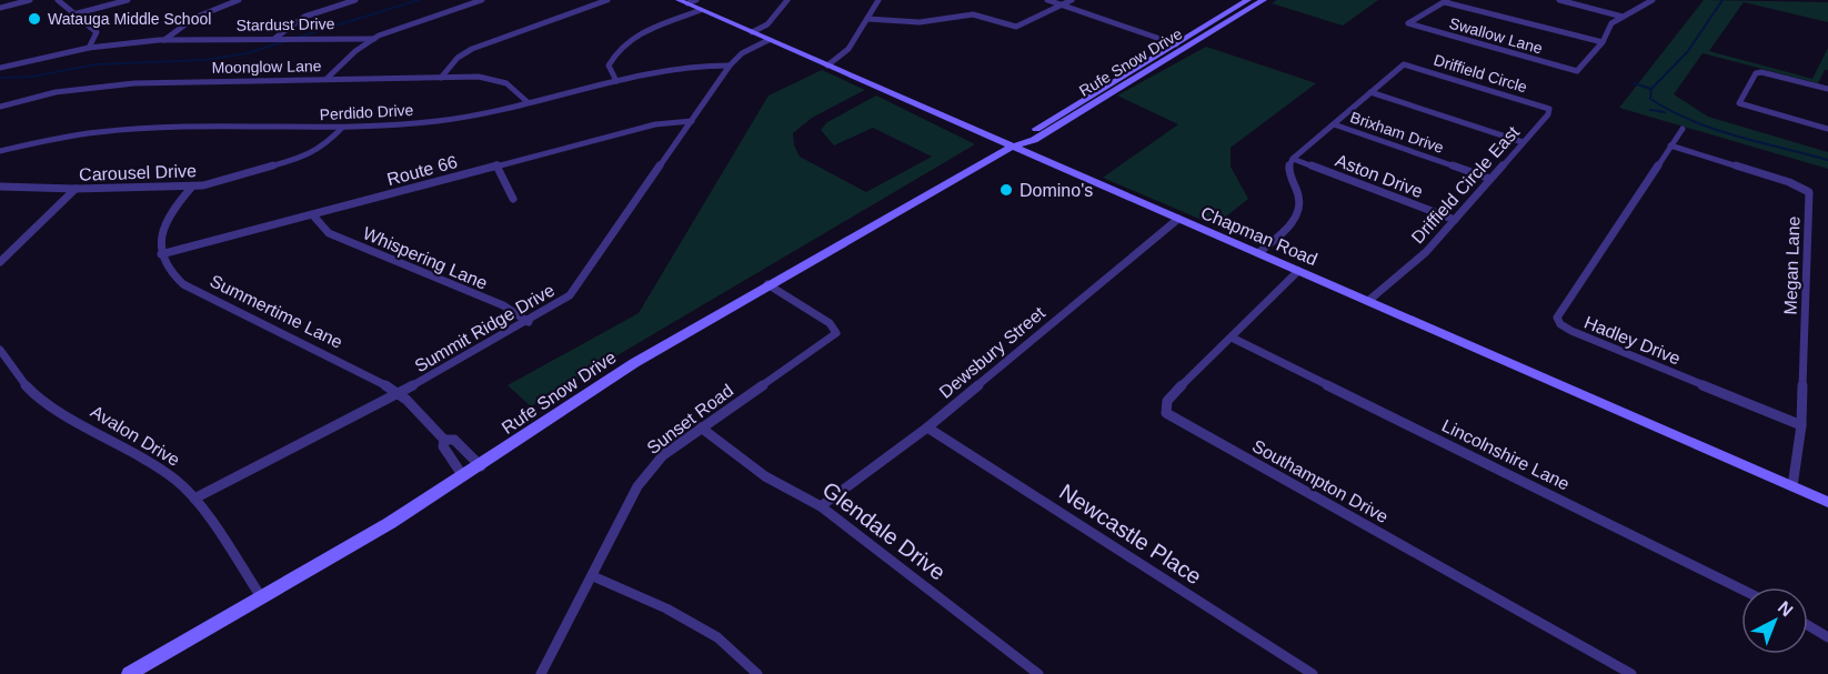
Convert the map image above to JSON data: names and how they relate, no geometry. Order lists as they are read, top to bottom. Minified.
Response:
{"streets":{"main road":["Rufe Snow Drive","Chapman Road"],"street":["Stardust Drive","Swallow Lane","Moonglow Lane","Driffield Circle","Perdido Drive","Brixham Drive","Route 66","Carousel Drive","Aston Drive","Driffield Circle East","Whispering Lane","Megan Lane","Summertime Lane","Summit Ridge Drive","Hadley Drive","Dewsbury Street","Sunset Road","Avalon Drive","Lincolnshire Lane","Southampton Drive","Glendale Drive","Newcastle Place"]},"crossings":[["Rufe Snow Drive","Chapman Road"],["Rufe Snow Drive","Summertime Lane"],["Rufe Snow Drive","Sunset Road"],["Rufe Snow Drive","Avalon Drive"],["Moonglow Lane","Perdido Drive"],["Driffield Circle","Driffield Circle East"],["Perdido Drive","Carousel Drive"],["Perdido Drive","Summit Ridge Drive"],["Brixham Drive","Driffield Circle East"],["Route 66","Whispering Lane"],["Route 66","Summertime Lane"],["Route 66","Summit Ridge Drive"],["Aston Drive","Driffield Circle East"],["Driffield Circle East","Chapman Road"],["Chapman Road","Megan Lane"],["Chapman Road","Summit Ridge Drive"],["Chapman Road","Dewsbury Street"],["Chapman Road","Southampton Drive"],["Whispering Lane","Summit Ridge Drive"],["Megan Lane","Hadley Drive"],["Summertime Lane","Summit Ridge Drive"],["Summit Ridge Drive","Avalon Drive"],["Dewsbury Street","Glendale Drive"],["Dewsbury Street","Newcastle Place"],["Sunset Road","Glendale Drive"],["Lincolnshire Lane","Southampton Drive"]],"places":["Watauga Middle School","Domino's"],"north":"top right"}
